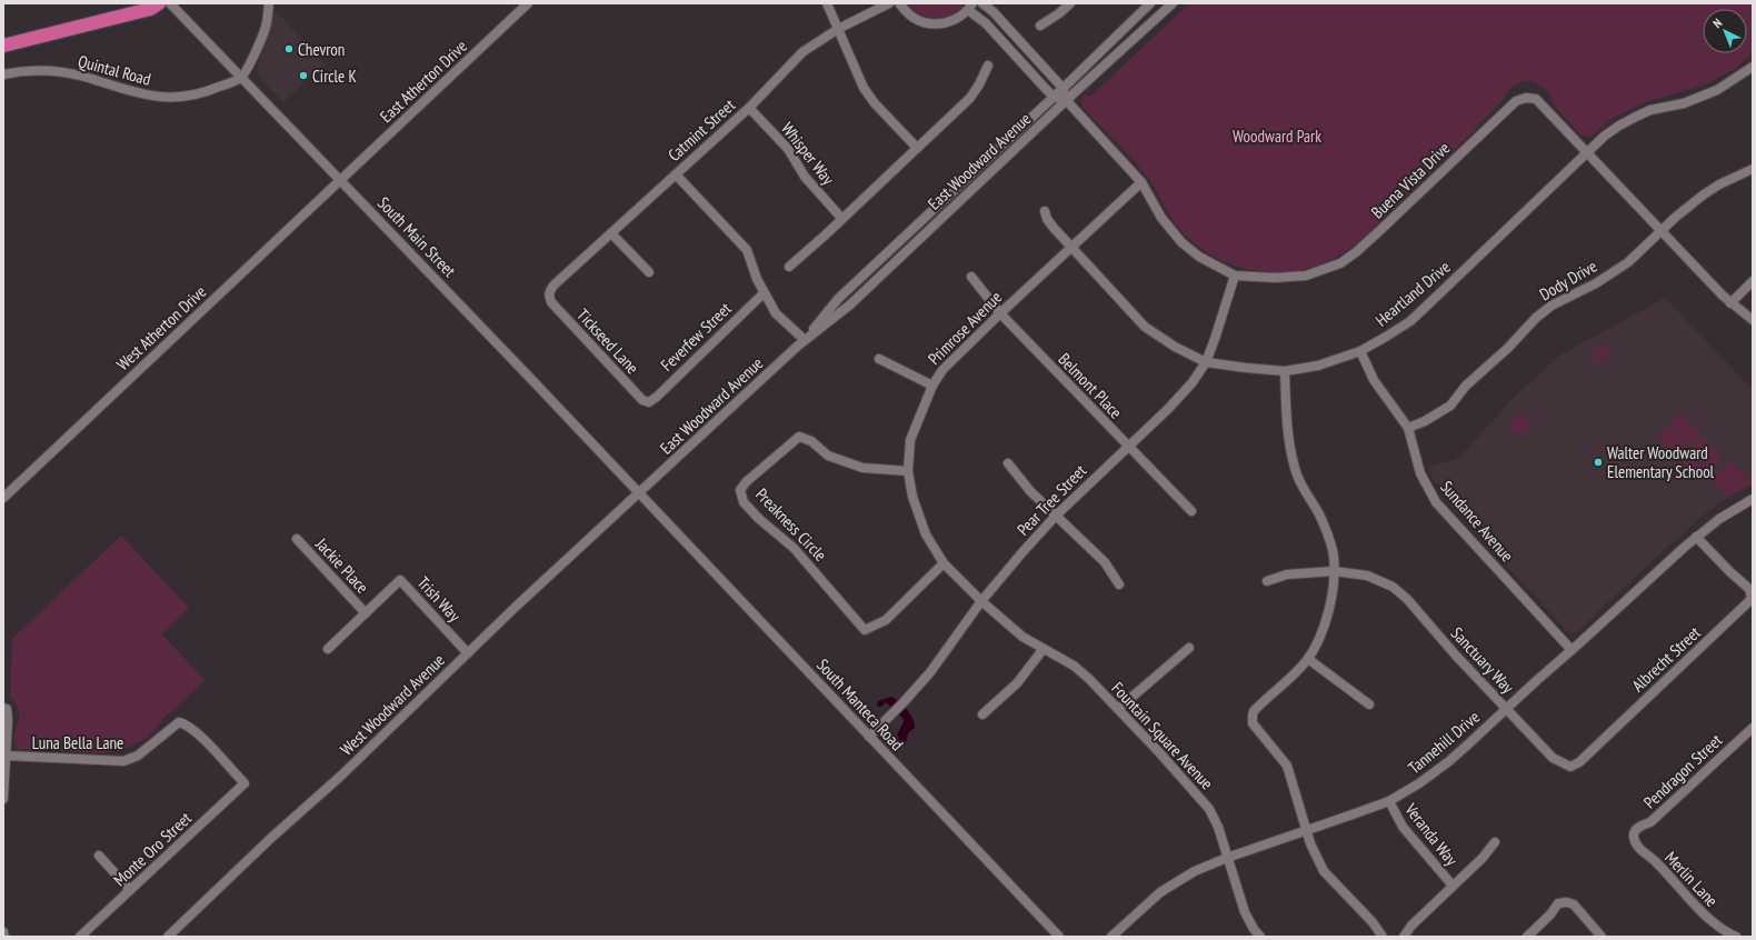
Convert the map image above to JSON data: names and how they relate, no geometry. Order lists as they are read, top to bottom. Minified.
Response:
{"streets":{"street":["Quintal Road","East Atherton Drive","Catmint Street","Whisper Way","East Woodward Avenue","Buena Vista Drive","South Main Street","Dody Drive","Heartland Drive","West Atherton Drive","Primrose Avenue","Feverfew Street","Tickseed Lane","Belmont Place","Pear Tree Street","Sundance Avenue","Preakness Circle","Jackie Place","Trish Way","Albrecht Street","Sanctuary Way","West Woodward Avenue","South Manteca Road","Fountain Square Avenue","Luna Bella Lane","Tannehill Drive","Pendragon Street","Veranda Way","Monte Oro Street","Merlin Lane"]},"crossings":[["Quintal Road","South Main Street"],["East Atherton Drive","South Main Street"],["East Atherton Drive","West Atherton Drive"],["Catmint Street","Whisper Way"],["Catmint Street","Tickseed Lane"],["East Woodward Avenue","Buena Vista Drive"],["East Woodward Avenue","South Main Street"],["East Woodward Avenue","West Woodward Avenue"],["East Woodward Avenue","South Manteca Road"],["Buena Vista Drive","Dody Drive"],["Buena Vista Drive","Heartland Drive"],["Buena Vista Drive","Primrose Avenue"],["Buena Vista Drive","Pear Tree Street"],["South Main Street","West Atherton Drive"],["South Main Street","West Woodward Avenue"],["South Main Street","South Manteca Road"],["Dody Drive","Sundance Avenue"],["Heartland Drive","Primrose Avenue"],["Heartland Drive","Pear Tree Street"],["Heartland Drive","Sundance Avenue"],["Primrose Avenue","Belmont Place"],["Primrose Avenue","Pear Tree Street"],["Primrose Avenue","Preakness Circle"],["Primrose Avenue","Fountain Square Avenue"],["Feverfew Street","Tickseed Lane"],["Belmont Place","Pear Tree Street"],["Pear Tree Street","South Manteca Road"],["Pear Tree Street","Fountain Square Avenue"],["Sundance Avenue","Tannehill Drive"],["Jackie Place","Trish Way"],["Trish Way","West Woodward Avenue"],["Albrecht Street","Sanctuary Way"],["Albrecht Street","Tannehill Drive"],["Sanctuary Way","Tannehill Drive"],["West Woodward Avenue","South Manteca Road"],["Fountain Square Avenue","Tannehill Drive"],["Luna Bella Lane","Monte Oro Street"],["Tannehill Drive","Veranda Way"],["Pendragon Street","Merlin Lane"]],"parks":["Woodward Park"],"places":["Chevron","Circle K","Walter Woodward Elementary School"],"north":"top left"}
